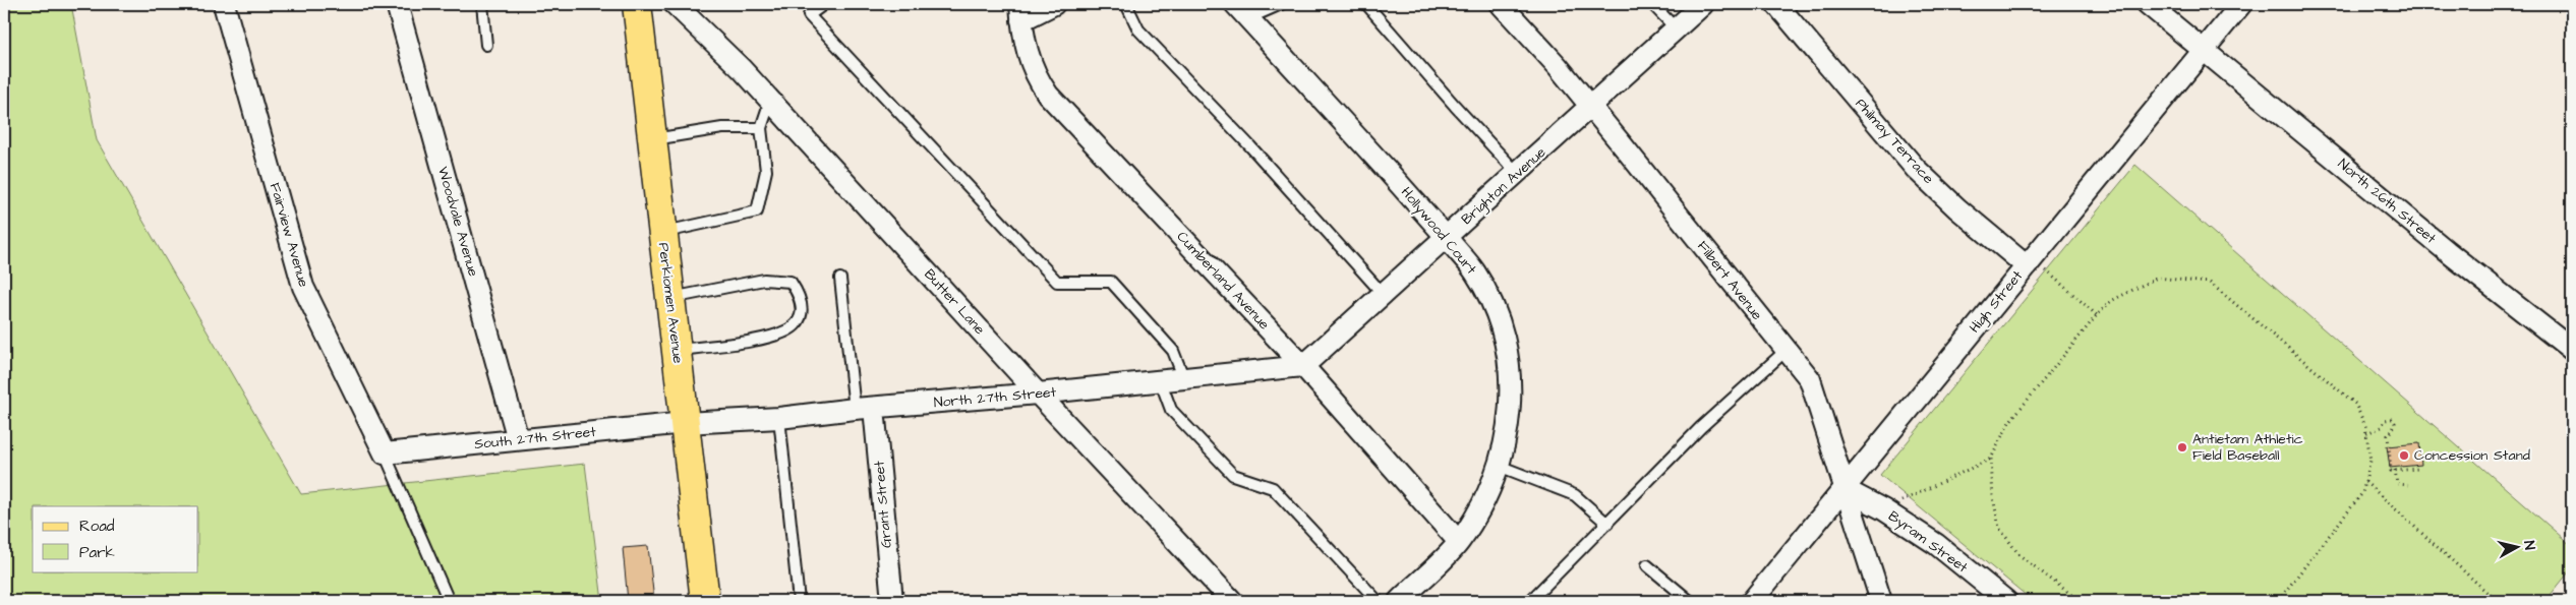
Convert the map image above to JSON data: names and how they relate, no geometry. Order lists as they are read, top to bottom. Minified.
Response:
{"streets":{"main road":["Perkiomen Avenue"],"street":["Philmay Terrace","Brighton Avenue","North 26th Street","Woodvale Avenue","Hollywood Court","Fairview Avenue","Cumberland Avenue","Filbert Avenue","Butter Lane","High Street","North 27th Street","South 27th Street","Grant Street","Byram Street"]},"crossings":[["Philmay Terrace","High Street"],["Brighton Avenue","Hollywood Court"],["Brighton Avenue","Cumberland Avenue"],["Brighton Avenue","Filbert Avenue"],["Brighton Avenue","North 27th Street"],["North 26th Street","High Street"],["Woodvale Avenue","South 27th Street"],["Hollywood Court","Cumberland Avenue"],["Fairview Avenue","South 27th Street"],["Cumberland Avenue","North 27th Street"],["Filbert Avenue","High Street"],["Filbert Avenue","Byram Street"],["Butter Lane","North 27th Street"],["High Street","Byram Street"],["Perkiomen Avenue","North 27th Street"],["Perkiomen Avenue","South 27th Street"],["North 27th Street","South 27th Street"],["North 27th Street","Grant Street"]],"places":["Antietam Athletic Field Baseball","Concession Stand"],"legend":["Road","Park"],"north":"right"}
